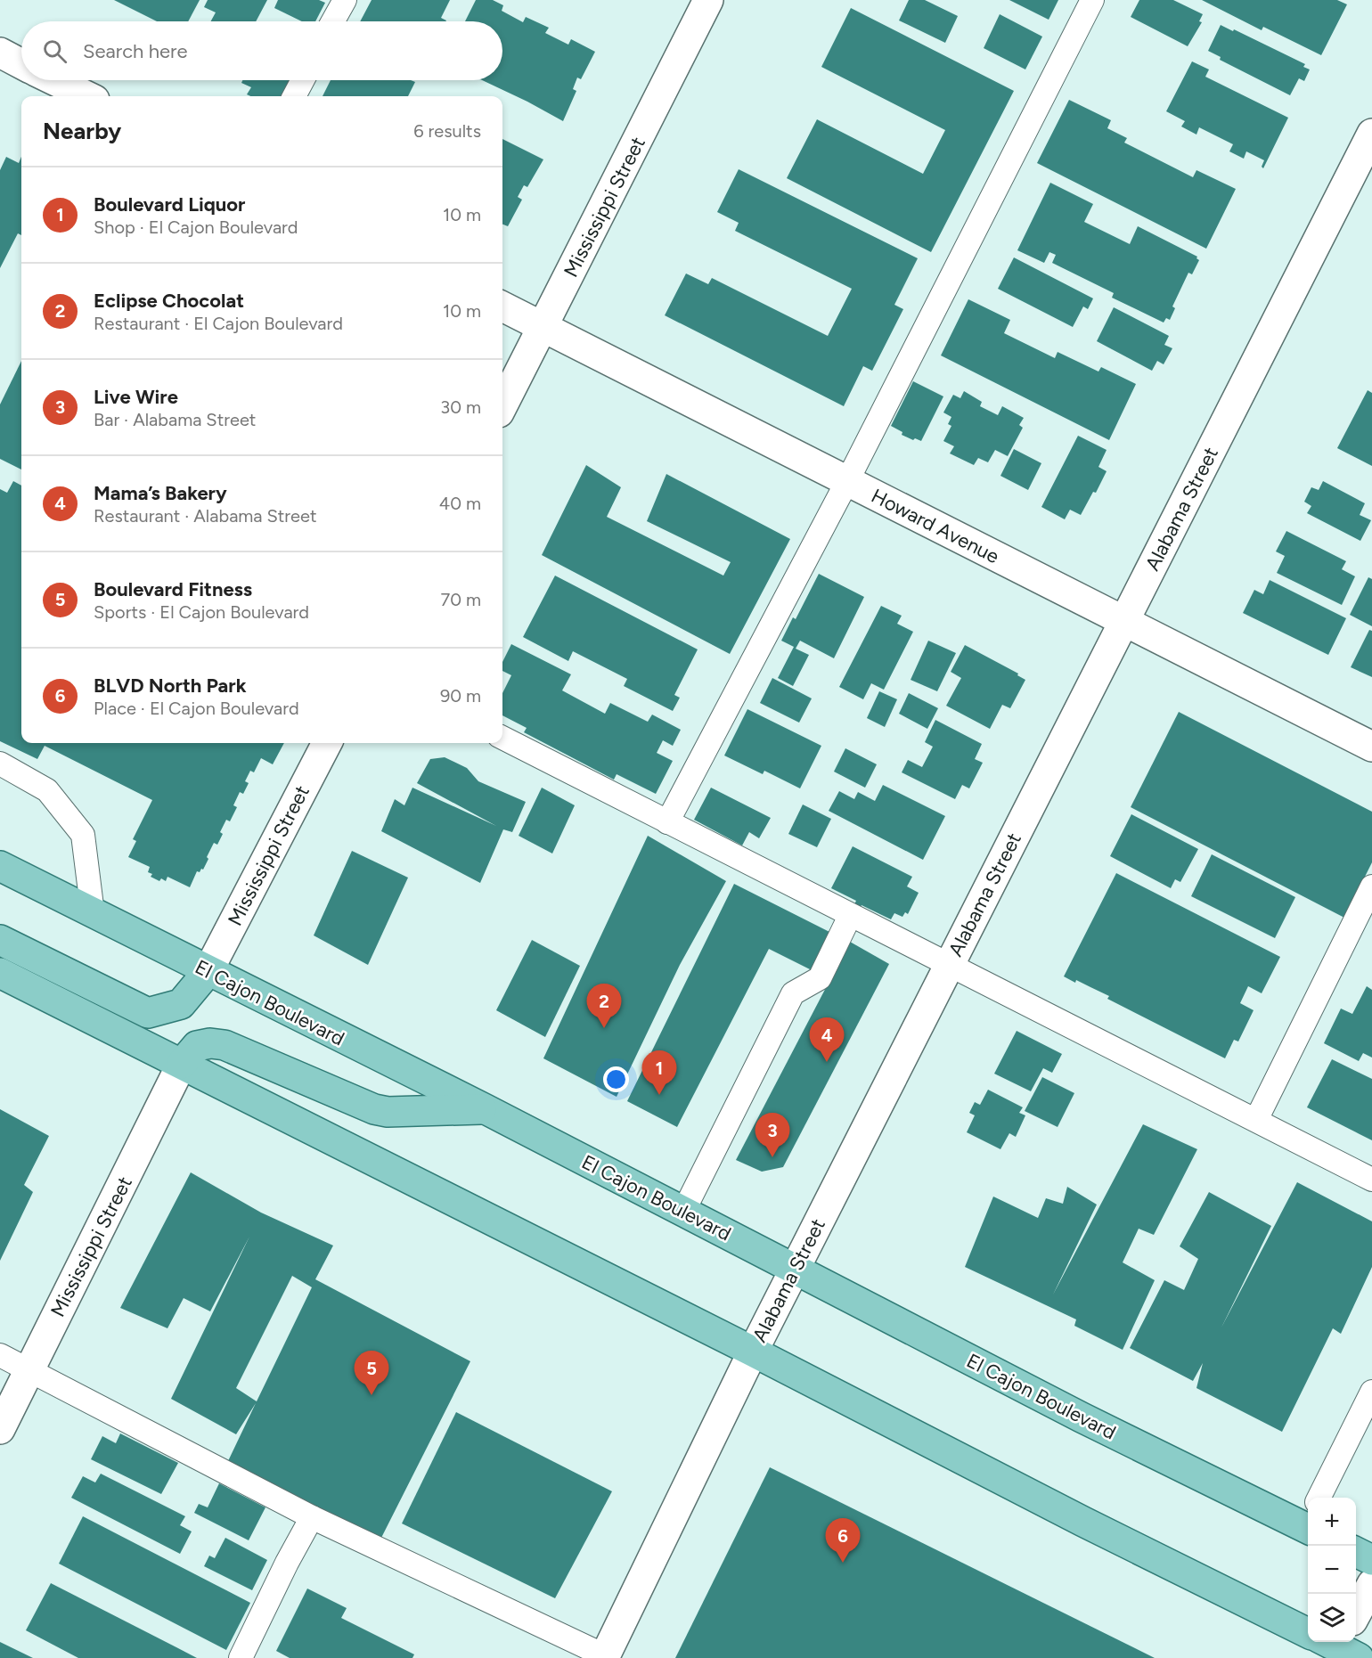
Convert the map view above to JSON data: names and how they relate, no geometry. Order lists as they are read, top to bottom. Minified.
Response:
{"streets":{"main road":["El Cajon Boulevard"],"street":["Mississippi Street","Alabama Street","Howard Avenue"]},"crossings":[["Mississippi Street","Howard Avenue"],["Mississippi Street","El Cajon Boulevard"],["Alabama Street","Howard Avenue"],["Alabama Street","El Cajon Boulevard"]],"page":{"search":"Search here","heading":["Nearby","6 results"],"list":[{"mark":"1","name":"Boulevard Liquor","note":"Shop · El Cajon Boulevard","value":"10 m"},{"mark":"2","name":"Eclipse Chocolat","note":"Restaurant · El Cajon Boulevard","value":"10 m"},{"mark":"3","name":"Live Wire","note":"Bar · Alabama Street","value":"30 m"},{"mark":"4","name":"Mama’s Bakery","note":"Restaurant · Alabama Street","value":"40 m"},{"mark":"5","name":"Boulevard Fitness","note":"Sports · El Cajon Boulevard","value":"70 m"},{"mark":"6","name":"BLVD North Park","note":"Place · El Cajon Boulevard","value":"90 m"}],"pins":["2","4","1","3","5","6"],"map_buttons":["+","−"]}}
